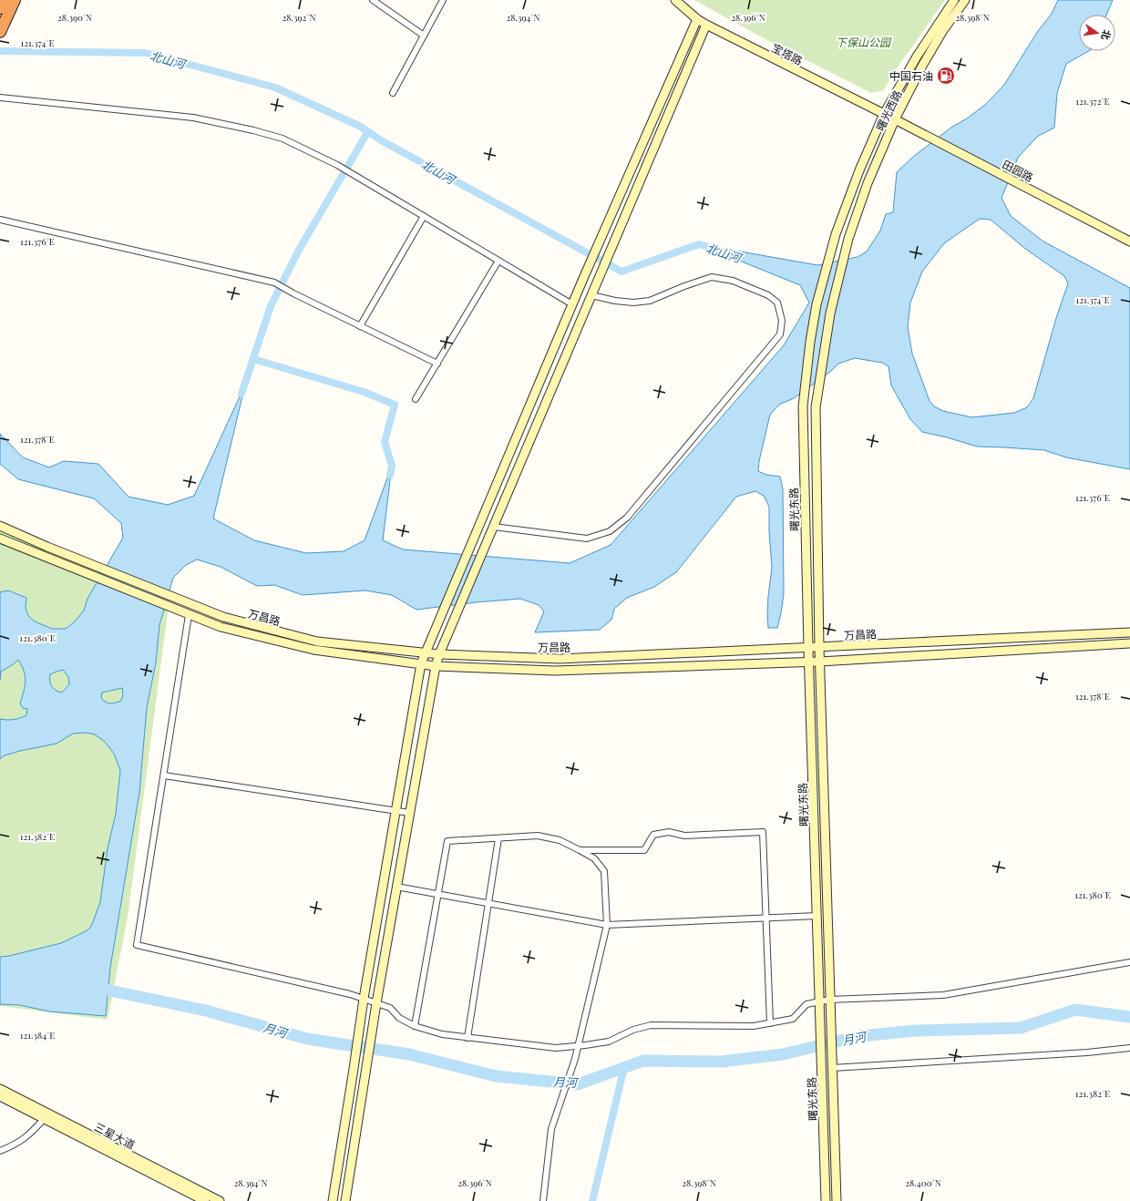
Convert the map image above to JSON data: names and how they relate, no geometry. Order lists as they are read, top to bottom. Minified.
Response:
{"streets":{"main road":["宝塔路","曙光西路","田园路","曙光东路","万昌路","三星大道"]},"crossings":[["宝塔路","曙光西路"],["宝塔路","田园路"],["曙光西路","田园路"],["曙光西路","曙光东路"],["曙光东路","万昌路"]],"water":["北山河","月河"],"parks":["下保山公园"],"places":{"fuel station":["中国石油"]},"north":"right","coordinates":["28.390°N","28.392°N","28.394°N","28.396°N","28.398°N","121.374°E","121.372°E","121.376°E","121.378°E","121.380°E","121.382°E","121.384°E","28.400°N"]}
